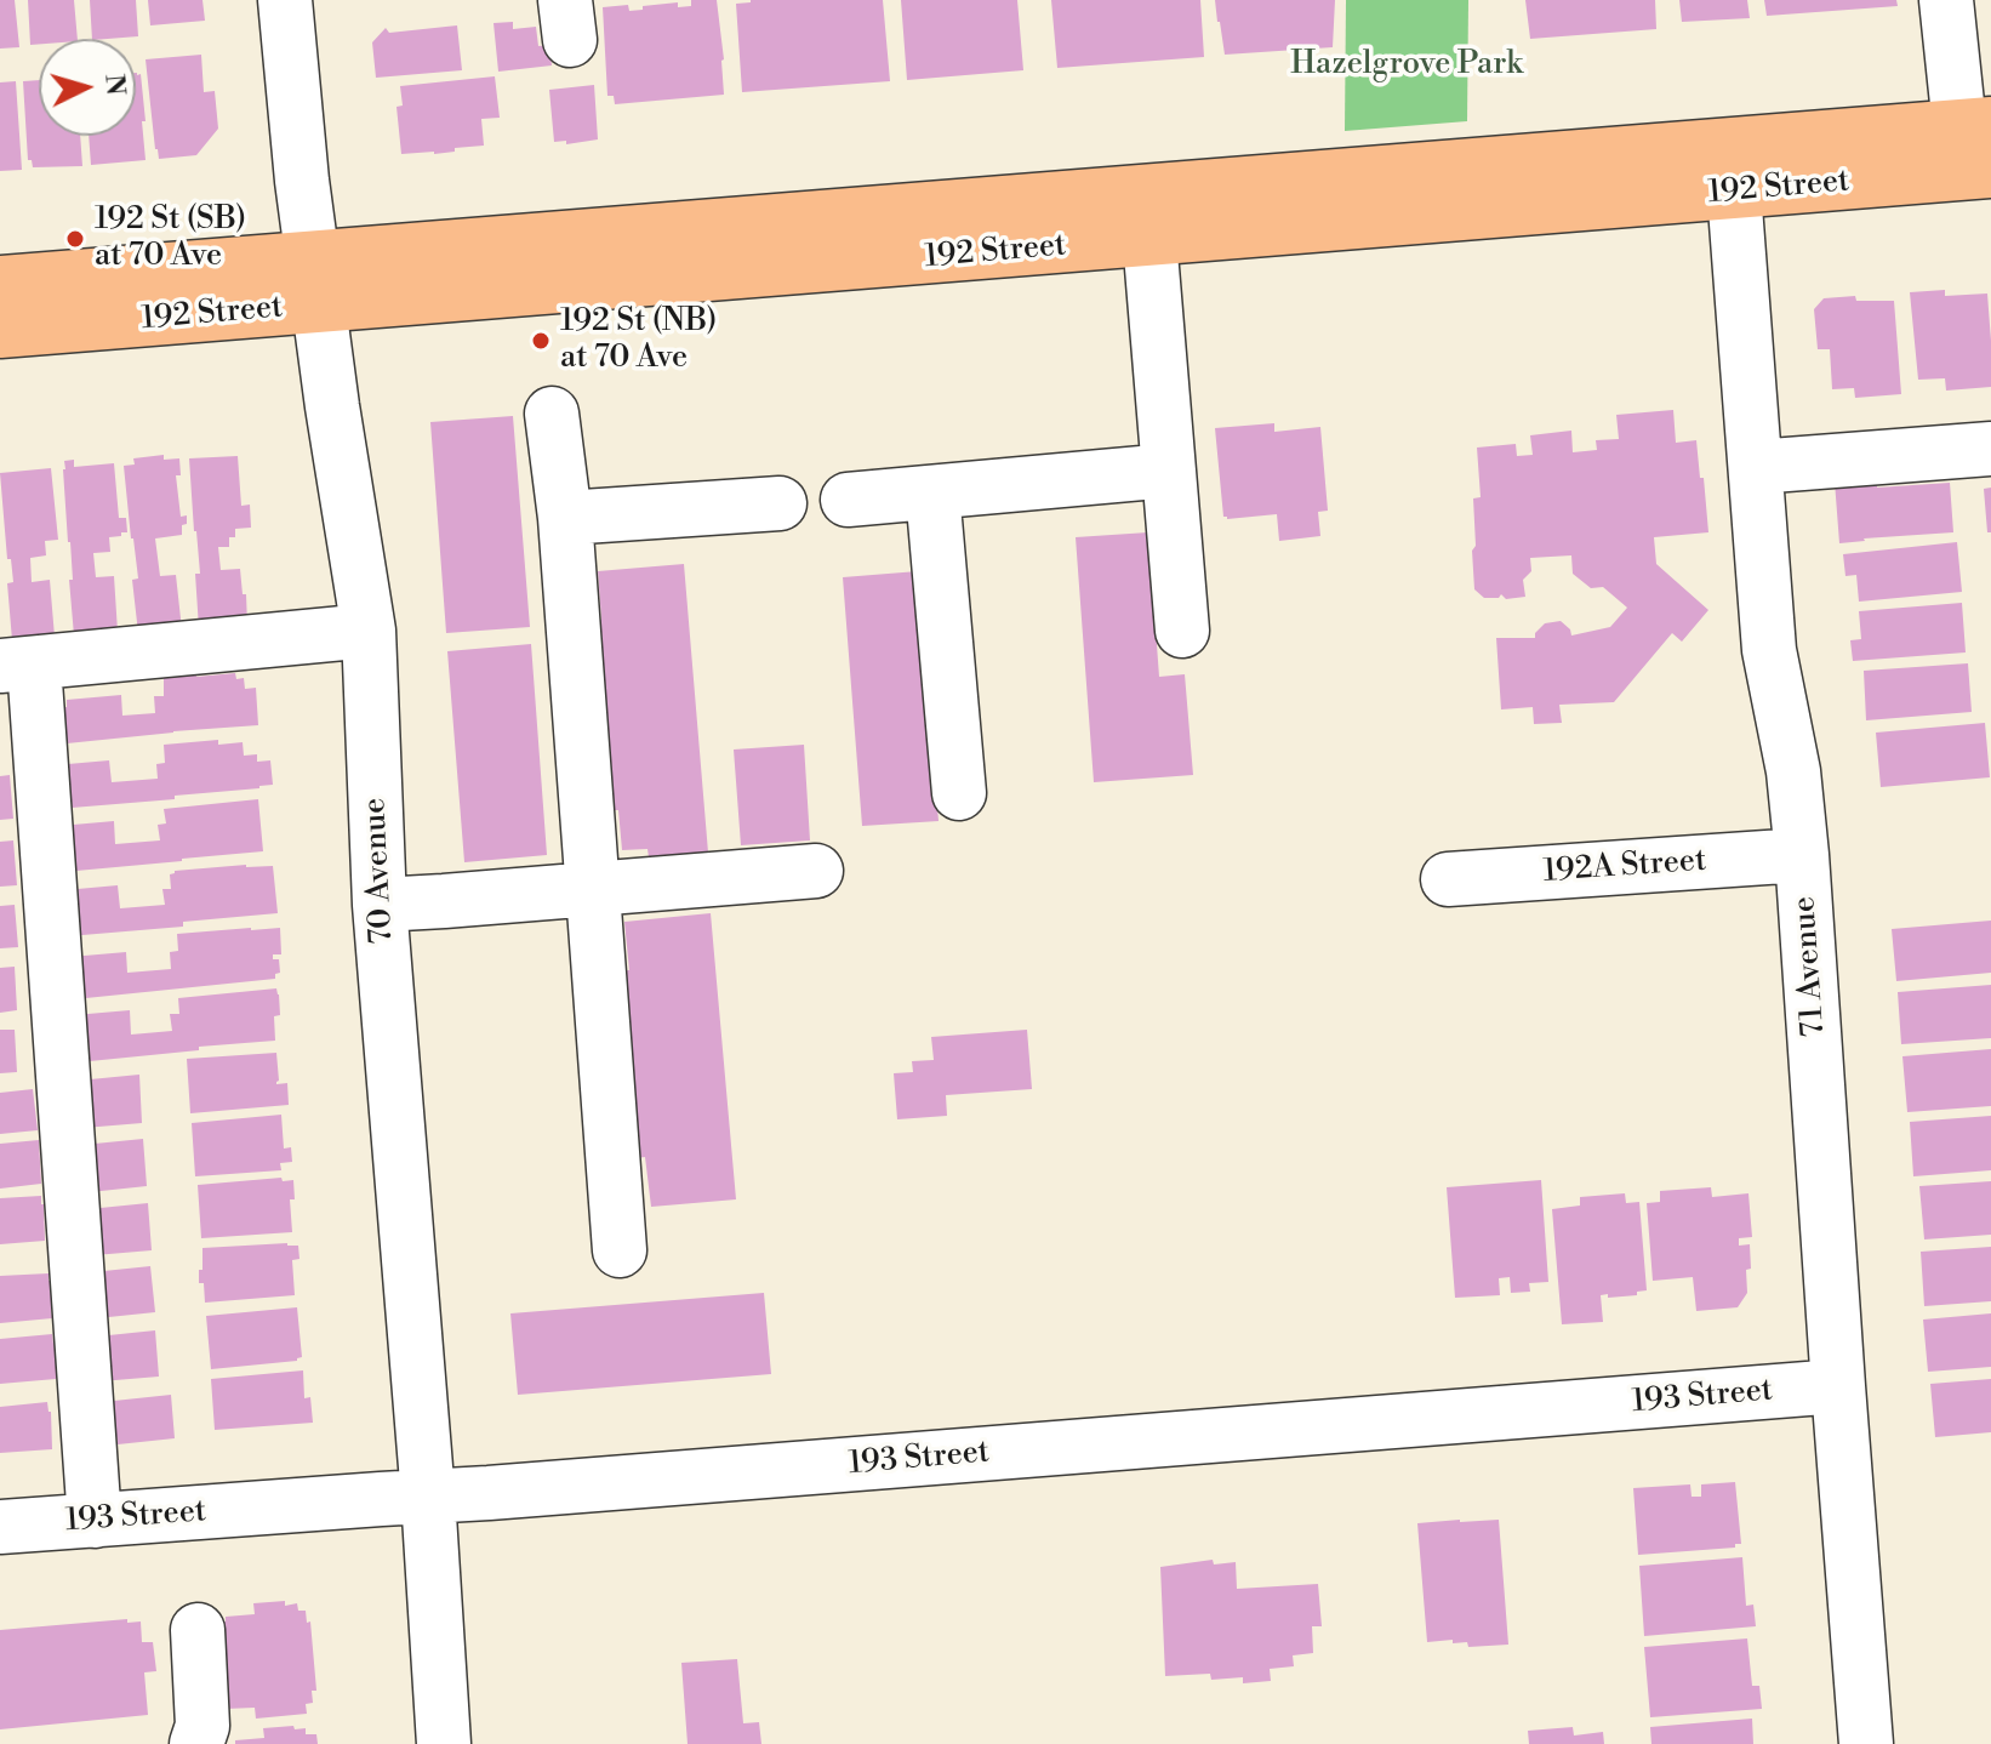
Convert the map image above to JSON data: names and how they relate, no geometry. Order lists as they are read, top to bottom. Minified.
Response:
{"streets":{"main road":["192 Street"],"street":["192A Street","70 Avenue","71 Avenue","193 Street"]},"crossings":[["192 Street","70 Avenue"],["192 Street","71 Avenue"],["192A Street","71 Avenue"],["70 Avenue","193 Street"],["71 Avenue","193 Street"]],"parks":["Hazelgrove Park"],"places":["192 St (SB) at 70 Ave","192 St (NB) at 70 Ave"],"north":"right"}
